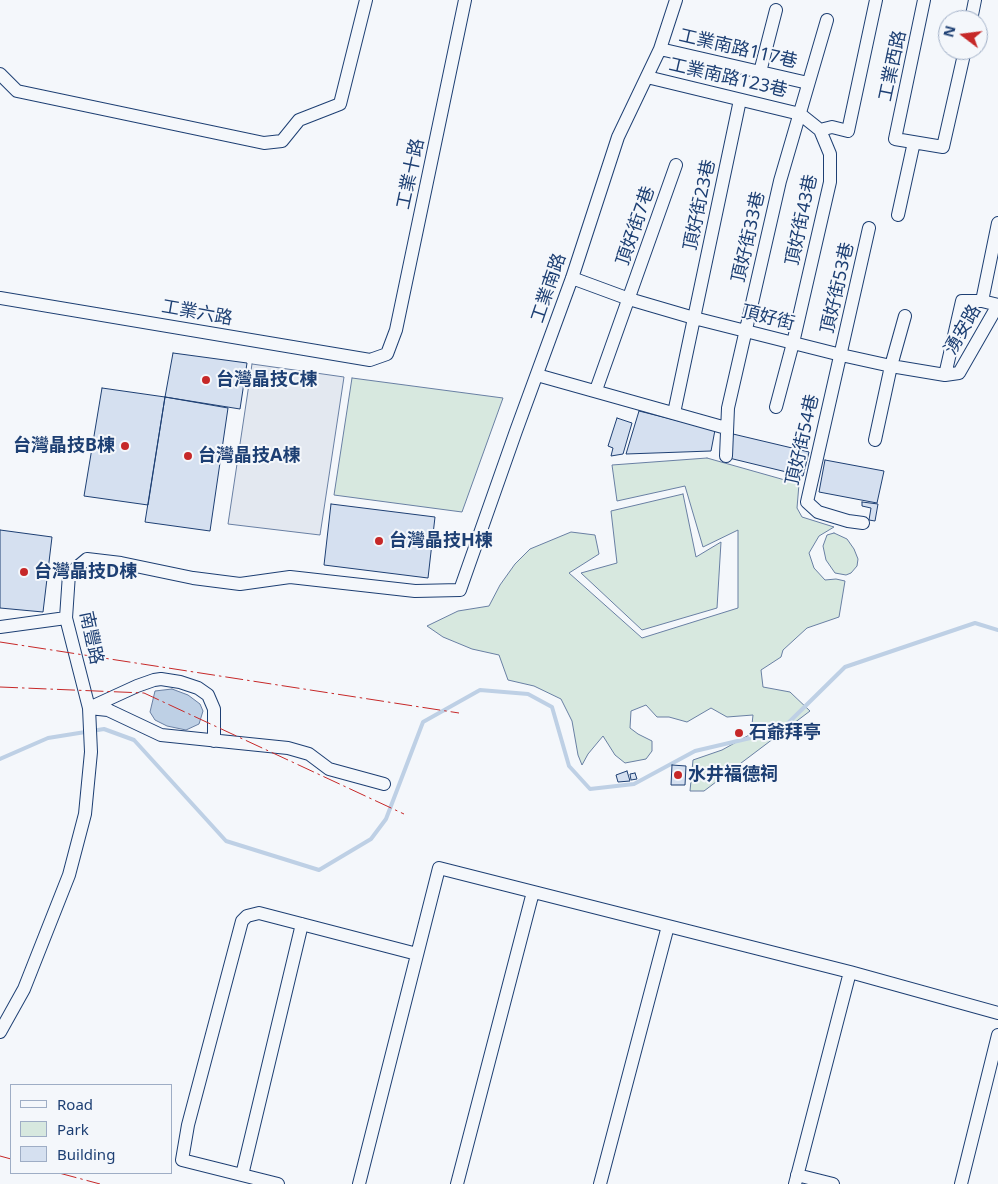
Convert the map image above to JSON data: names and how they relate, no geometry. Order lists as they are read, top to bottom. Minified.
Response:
{"streets":{"street":["工業南路117巷","工業西路","工業南路123巷","工業十路","頂好街23巷","頂好街43巷","頂好街7巷","頂好街33巷","工業南路","頂好街53巷","工業六路","頂好街","湧安路","頂好街54巷","南豐路"]},"crossings":[["工業南路117巷","頂好街33巷"],["工業南路117巷","工業南路"],["工業南路123巷","頂好街23巷"],["工業南路123巷","頂好街43巷"],["工業南路123巷","頂好街33巷"],["工業南路123巷","工業南路"],["工業十路","工業六路"],["頂好街23巷","頂好街"],["頂好街43巷","頂好街33巷"],["頂好街43巷","頂好街"],["頂好街7巷","頂好街"],["頂好街33巷","頂好街"],["工業南路","頂好街"],["工業南路","南豐路"],["頂好街53巷","頂好街"],["頂好街53巷","頂好街54巷"],["頂好街","湧安路"],["頂好街","頂好街54巷"]],"places":["台灣晶技C棟","台灣晶技B棟","台灣晶技A棟","台灣晶技H棟","台灣晶技D棟","石爺拜亭","水井福德祠"],"legend":["Road","Park","Building"],"north":"left"}
